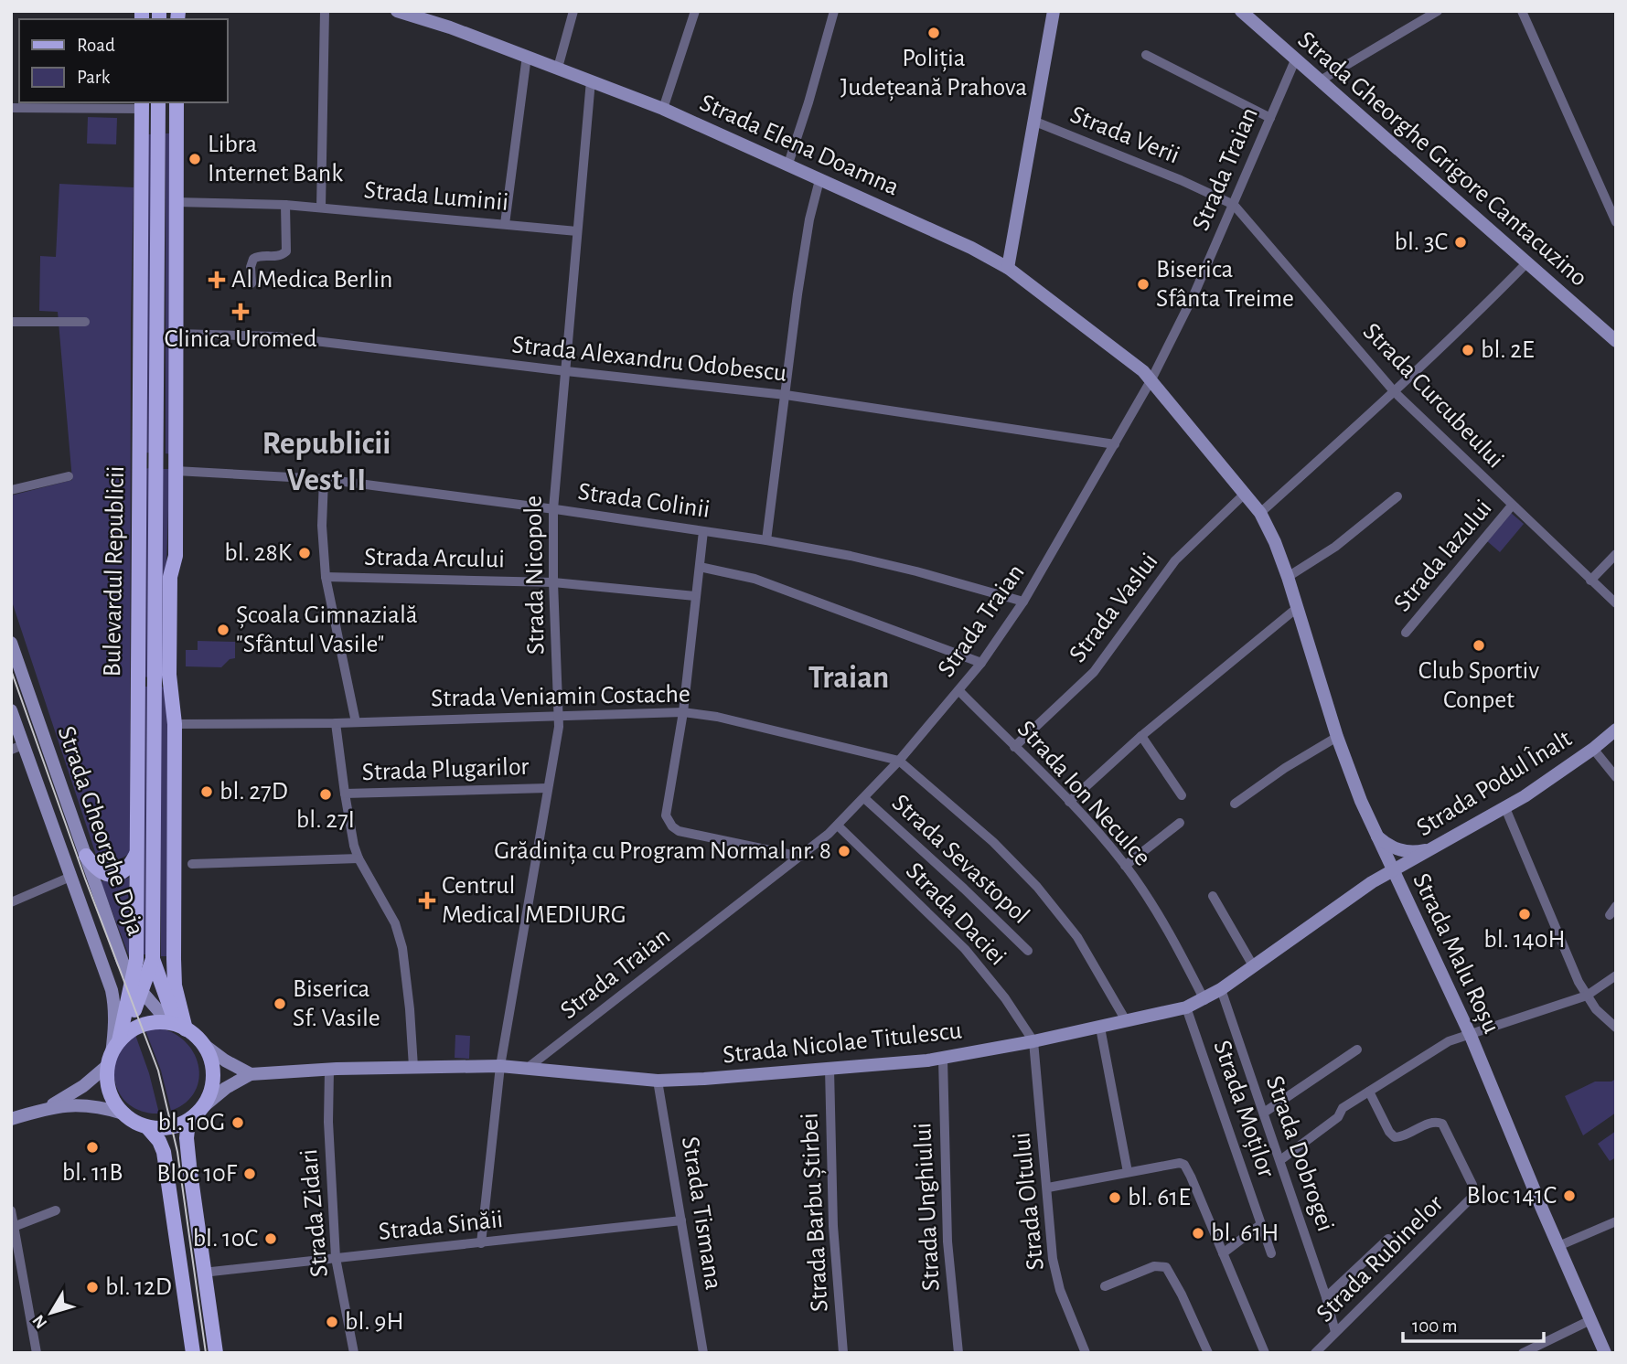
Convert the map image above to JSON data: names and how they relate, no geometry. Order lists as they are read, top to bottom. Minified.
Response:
{"streets":{"main road":["Bulevardul Republicii"],"street":["Strada Verii","Strada Elena Doamna","Strada Gheorghe Grigore Cantacuzino","Strada Traian","Strada Luminii","Strada Alexandru Odobescu","Strada Curcubeului","Strada Colinii","Strada Iazului","Strada Arcului","Strada Nicopole","Strada Vaslui","Strada Veniamin Costache","Strada Plugarilor","Strada Podul Înalt","Strada Ion Neculce","Strada Gheorghe Doja","Strada Sevastopol","Strada Daciei","Strada Malu Roșu","Strada Nicolae Titulescu","Strada Moților","Strada Dobrogei","Strada Oltului","Strada Unghiului","Strada Barbu Știrbei","Strada Zidari","Strada Tismana","Strada Sinăii","Strada Rubinelor"]},"crossings":[["Strada Verii","Strada Traian"],["Strada Verii","Strada Curcubeului"],["Strada Elena Doamna","Strada Traian"],["Strada Elena Doamna","Strada Nicopole"],["Strada Elena Doamna","Strada Malu Roșu"],["Strada Gheorghe Grigore Cantacuzino","Strada Traian"],["Strada Traian","Strada Alexandru Odobescu"],["Strada Traian","Strada Curcubeului"],["Strada Traian","Strada Colinii"],["Strada Traian","Strada Veniamin Costache"],["Strada Traian","Strada Ion Neculce"],["Strada Traian","Strada Sevastopol"],["Strada Traian","Strada Daciei"],["Strada Traian","Strada Malu Roșu"],["Strada Traian","Strada Nicolae Titulescu"],["Strada Luminii","Strada Nicopole"],["Strada Alexandru Odobescu","Strada Nicopole"],["Strada Curcubeului","Strada Iazului"],["Strada Colinii","Strada Nicopole"],["Strada Arcului","Strada Nicopole"],["Bulevardul Republicii","Strada Gheorghe Doja"],["Bulevardul Republicii","Strada Nicolae Titulescu"],["Strada Nicopole","Strada Veniamin Costache"],["Strada Nicopole","Strada Plugarilor"],["Strada Nicopole","Strada Nicolae Titulescu"],["Strada Nicopole","Strada Sinăii"],["Strada Vaslui","Strada Ion Neculce"],["Strada Vaslui","Strada Malu Roșu"],["Strada Veniamin Costache","Strada Nicolae Titulescu"],["Strada Podul Înalt","Strada Malu Roșu"],["Strada Podul Înalt","Strada Nicolae Titulescu"],["Strada Ion Neculce","Strada Nicolae Titulescu"],["Strada Gheorghe Doja","Strada Nicolae Titulescu"],["Strada Daciei","Strada Nicolae Titulescu"],["Strada Daciei","Strada Oltului"],["Strada Malu Roșu","Strada Nicolae Titulescu"],["Strada Nicolae Titulescu","Strada Moților"],["Strada Nicolae Titulescu","Strada Dobrogei"],["Strada Nicolae Titulescu","Strada Oltului"],["Strada Nicolae Titulescu","Strada Unghiului"],["Strada Nicolae Titulescu","Strada Barbu Știrbei"],["Strada Nicolae Titulescu","Strada Zidari"],["Strada Nicolae Titulescu","Strada Tismana"],["Strada Dobrogei","Strada Rubinelor"],["Strada Zidari","Strada Sinăii"],["Strada Tismana","Strada Sinăii"]],"districts":["Republicii Vest II","Traian"],"places":{"other":["Poliția Județeană Prahova","Libra Internet Bank","bl. 3C","Biserica Sfânta Treime","bl. 2E","bl. 28K","Școala Gimnazială \"Sfântul Vasile\"","Club Sportiv Conpet","bl. 27D","bl. 27I","Grădinița cu Program Normal nr. 8","bl. 140H","Biserica Sf. Vasile","bl. 10G","bl. 11B","Bloc 10F","Bloc 141C","bl. 61E","bl. 61H","bl. 10C","bl. 12D","bl. 9H"],"health":["Al Medica Berlin","Clinica Uromed","Centrul Medical MEDIURG"]},"legend":["Road","Park"],"scale_bar":"100 m","north":"bottom left"}
